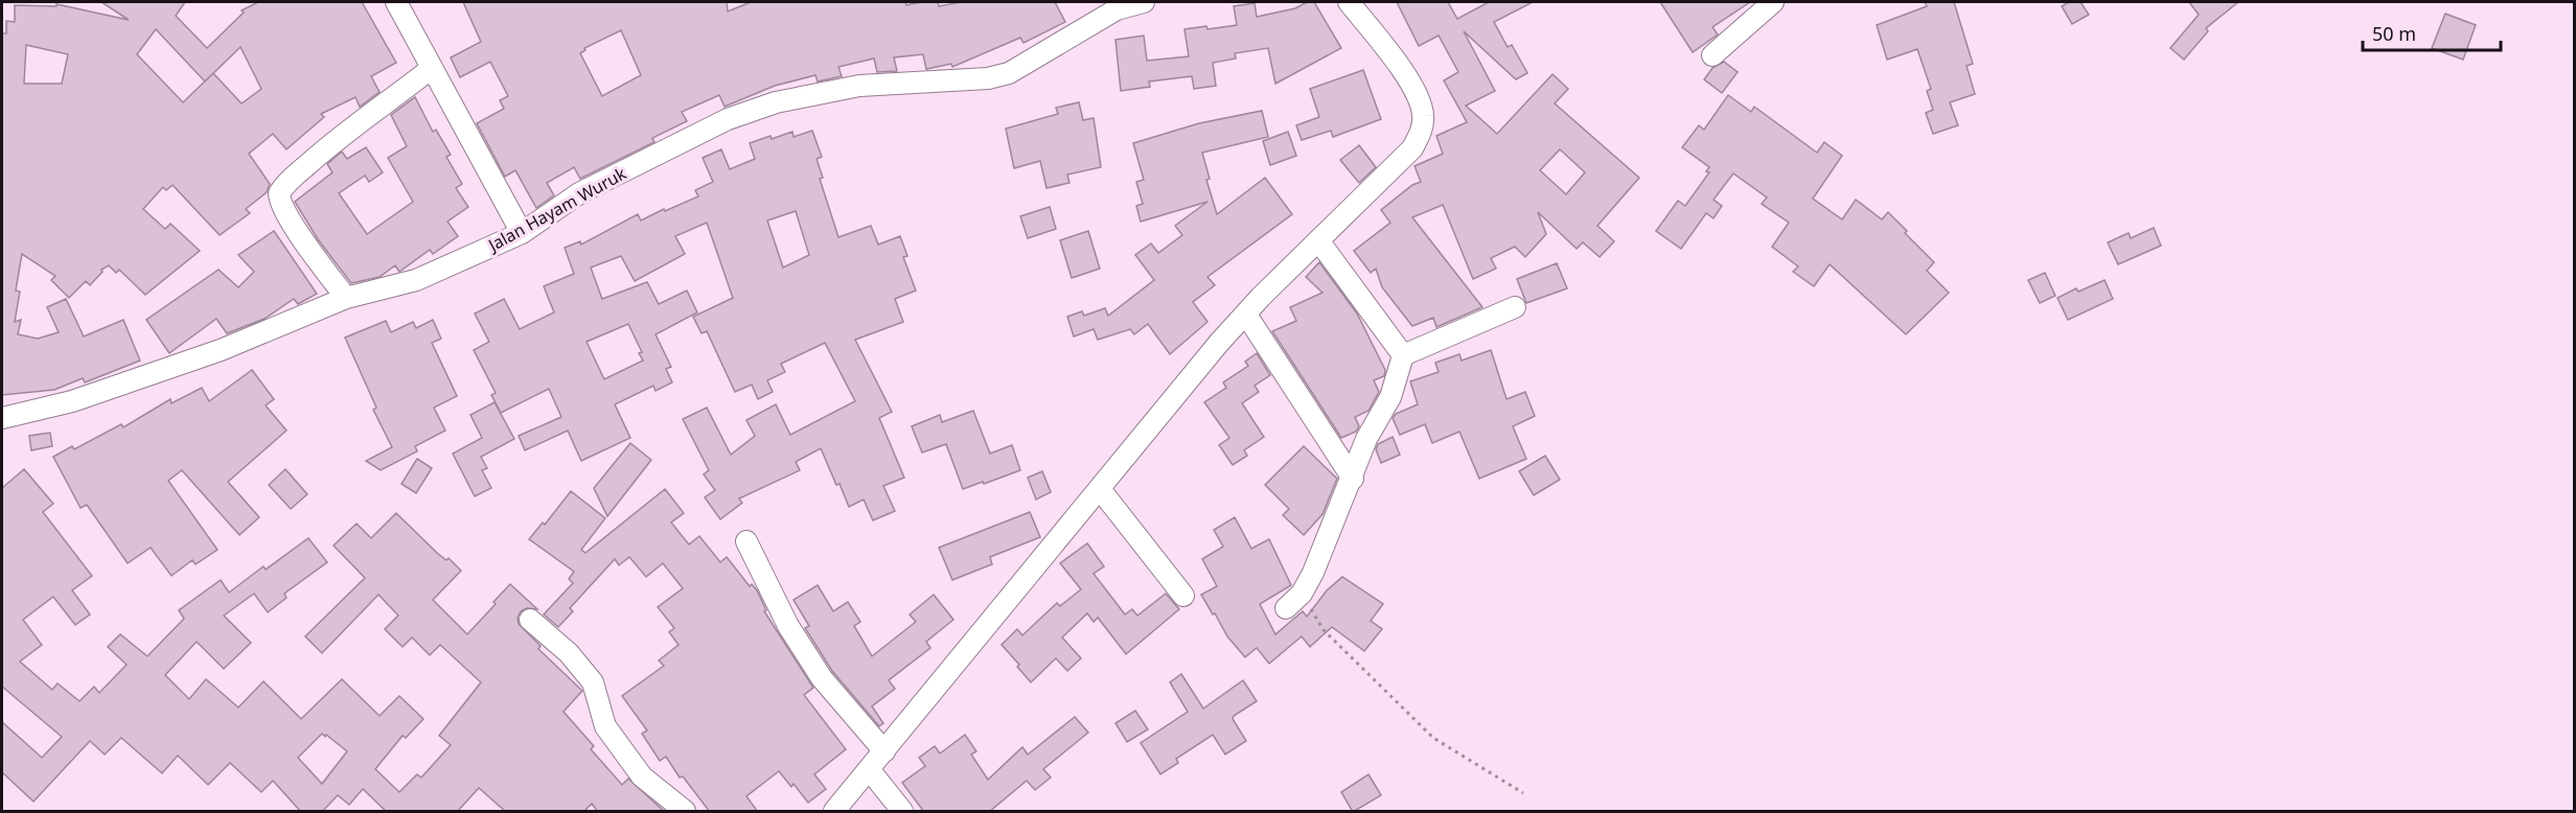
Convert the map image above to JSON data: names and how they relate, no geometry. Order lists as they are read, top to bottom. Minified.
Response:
{"streets":{"street":["Jalan Hayam Wuruk"]},"scale_bar":"50 m"}
